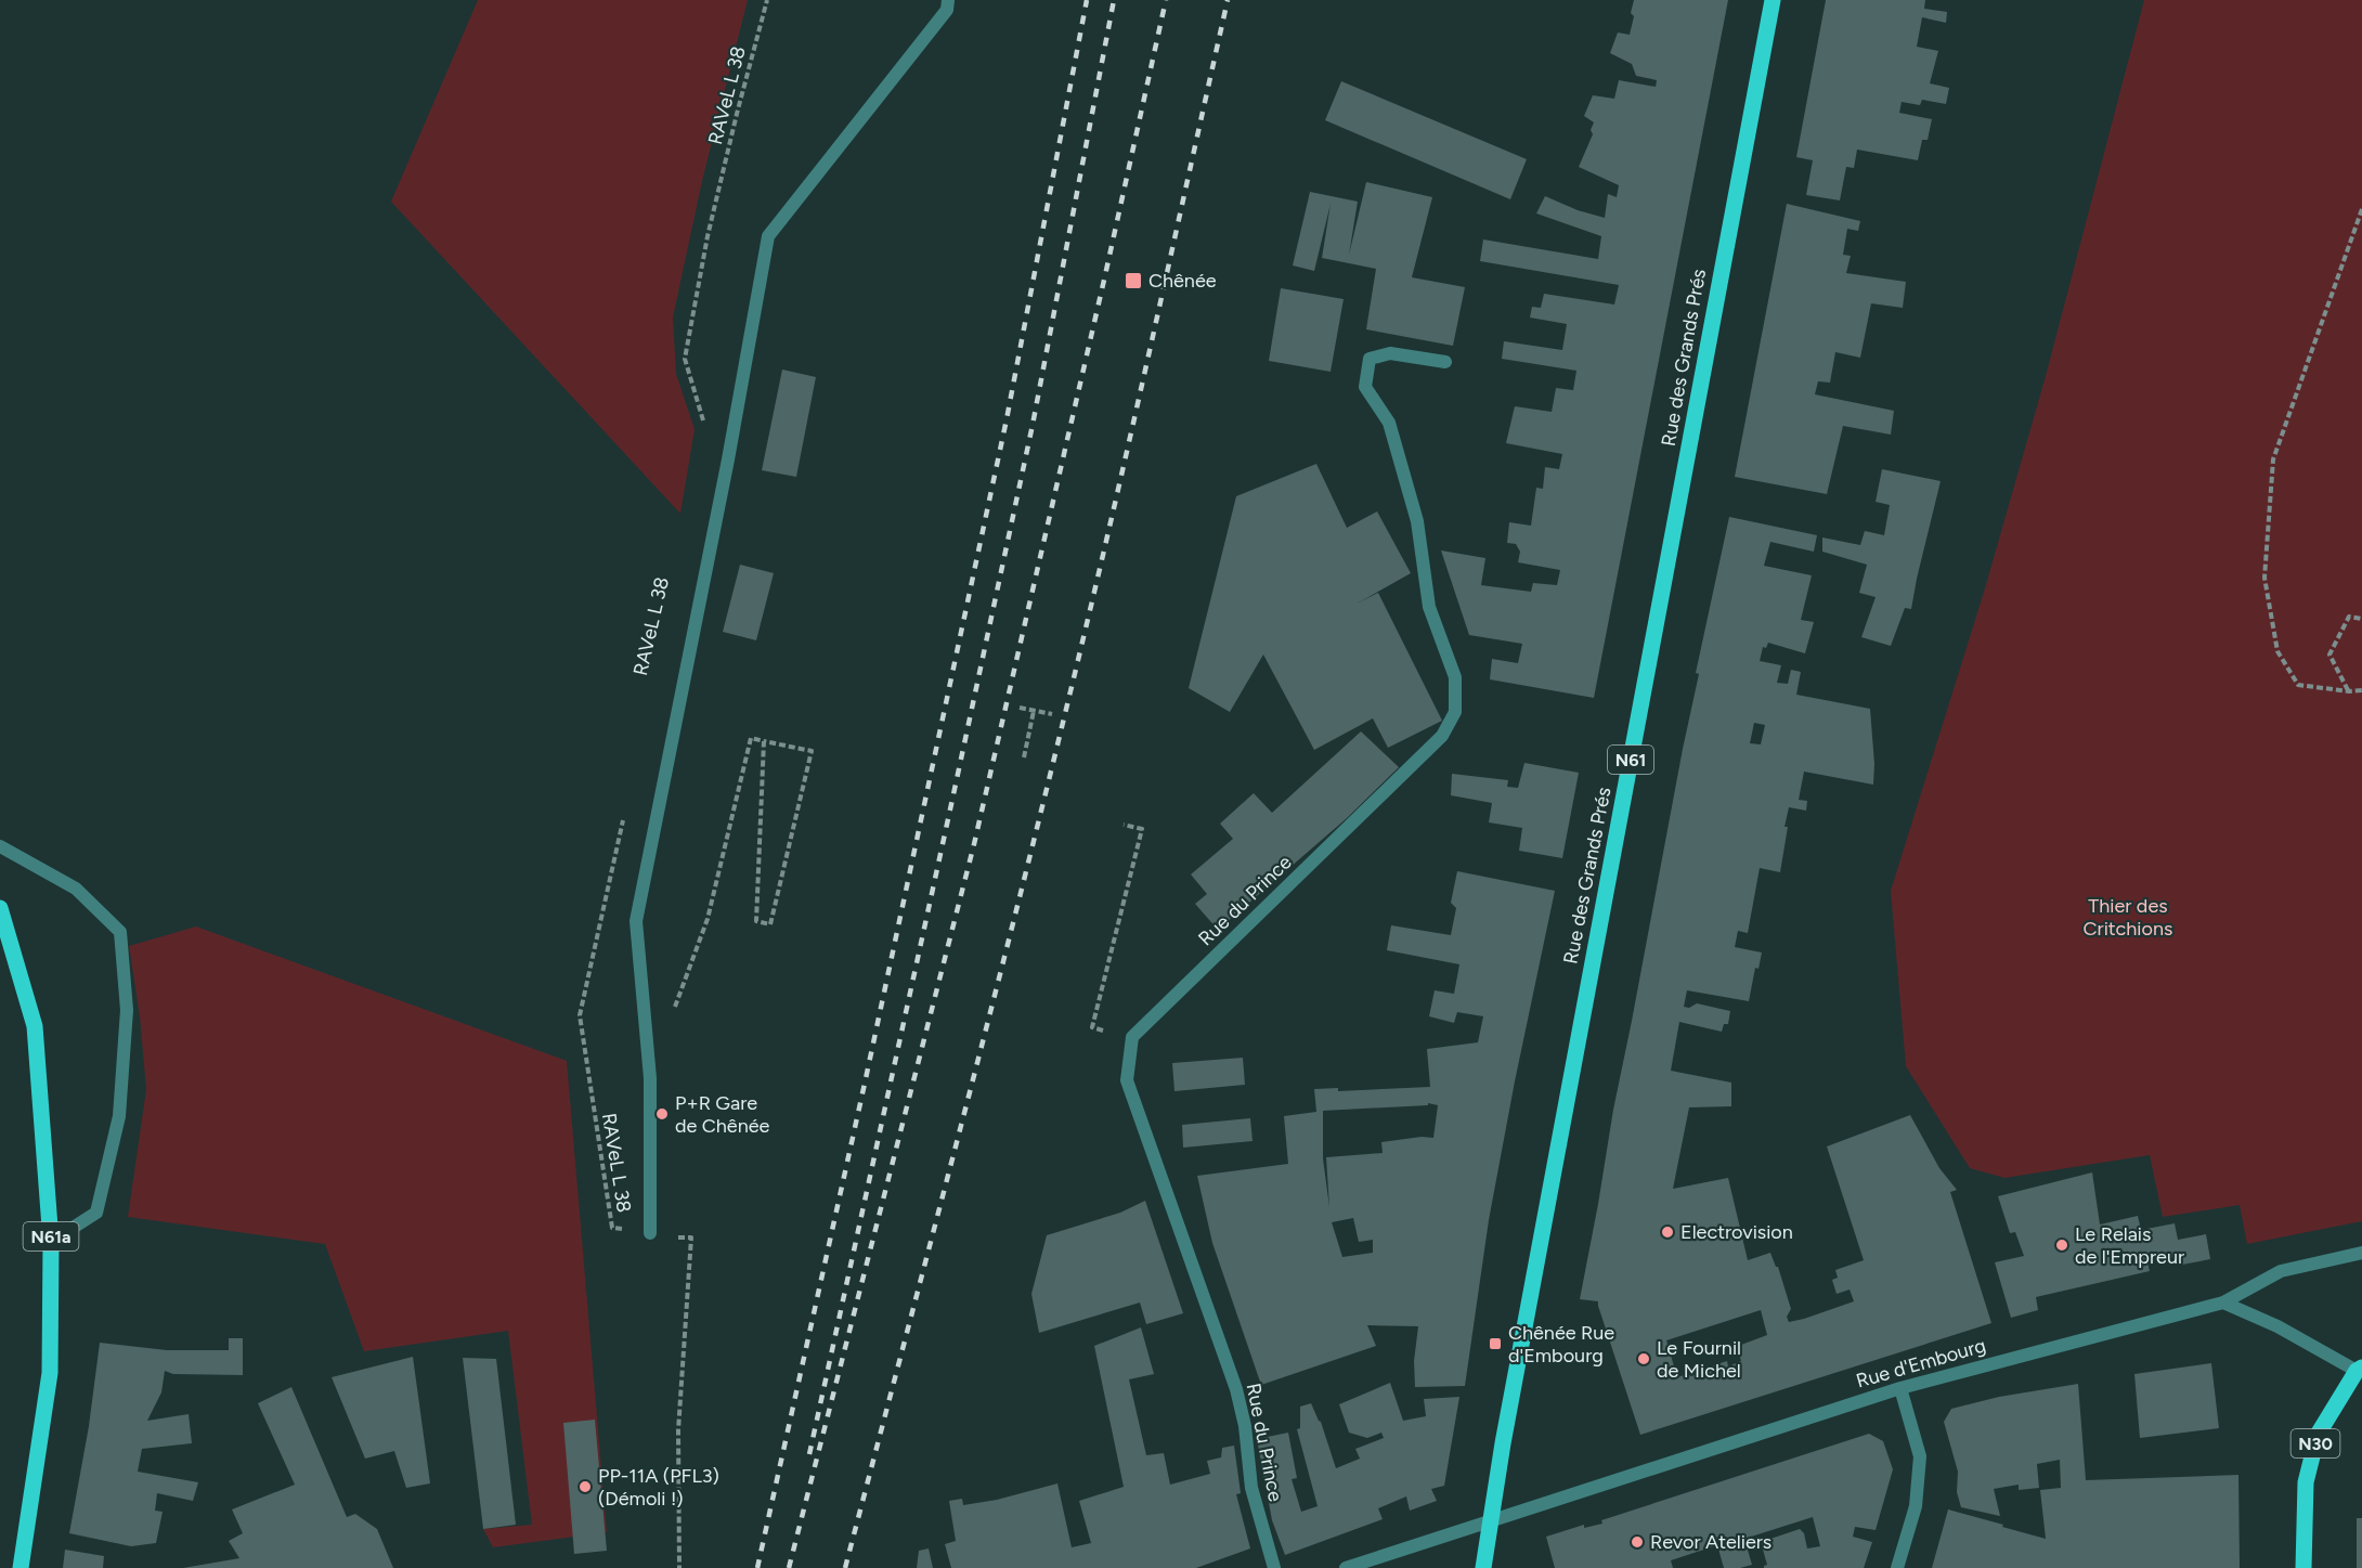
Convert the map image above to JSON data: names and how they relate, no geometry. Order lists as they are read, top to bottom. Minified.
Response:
{"streets":{"main road":["Rue des Grands Prés","N61","N61a","N30"],"street":["Rue du Prince","Rue d'Embourg"],"path":["RAVeL L 38"]},"crossings":[["Rue des Grands Prés","Rue d'Embourg"]],"parks":["Thier des Critchions"],"places":{"transit":["Chênée","Chênée Rue d'Embourg"],"other":["P+R Gare de Chênée","Electrovision","Le Relais de l'Empreur","Le Fournil de Michel","PP-11A (PFL3) (Démoli !)","Revor Ateliers"]}}
